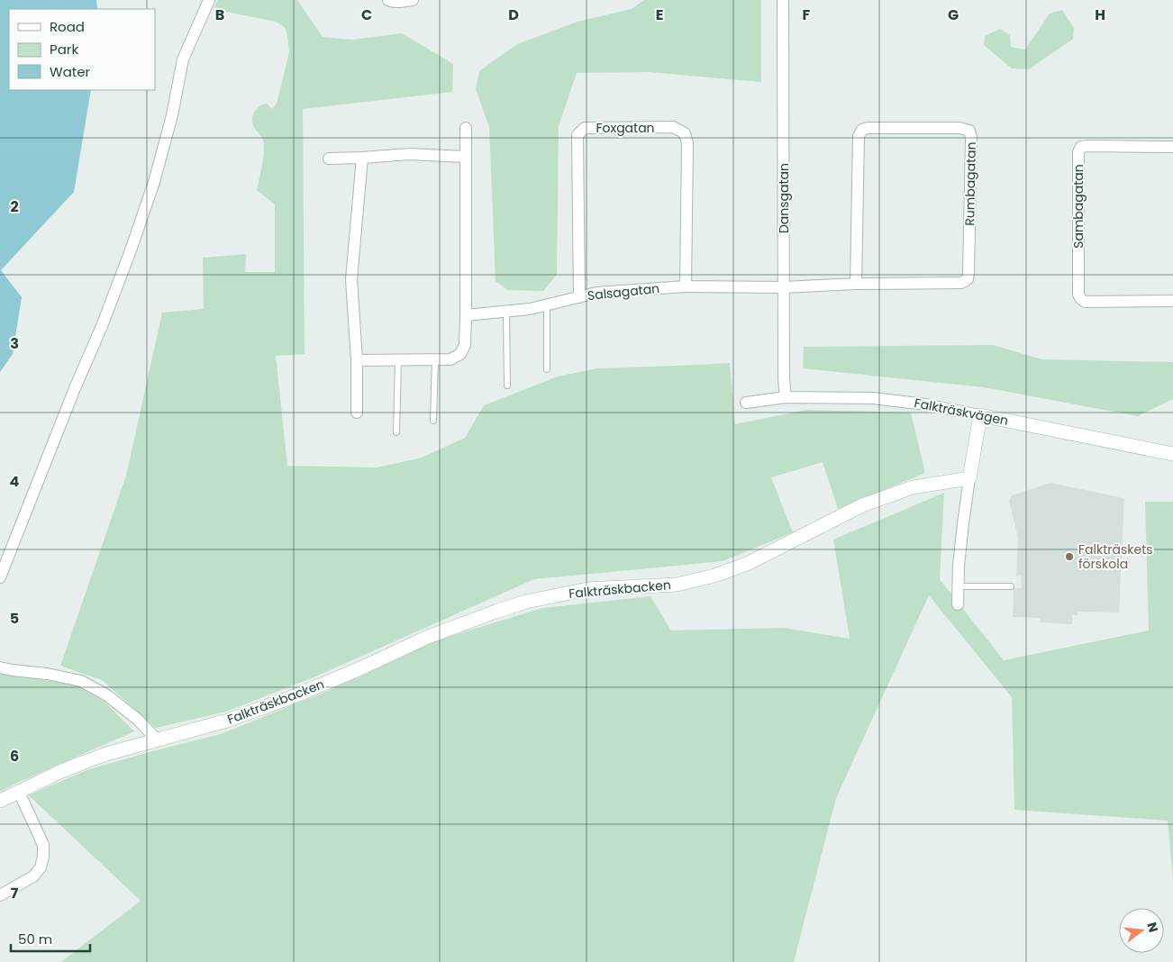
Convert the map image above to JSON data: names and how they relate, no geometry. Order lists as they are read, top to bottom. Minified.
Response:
{"streets":{"street":["Foxgatan","Rumbagatan","Dansgatan","Sambagatan","Salsagatan","Falkträskvägen","Falkträskbacken"]},"crossings":[["Foxgatan","Salsagatan"],["Rumbagatan","Dansgatan"],["Rumbagatan","Salsagatan"],["Dansgatan","Salsagatan"],["Dansgatan","Falkträskvägen"]],"places":["Falkträskets förskola"],"legend":["Road","Park","Water"],"scale_bar":"50 m","north":"right","grid":{"columns":["B","C","D","E","F","G","H"],"rows":["2","3","4","5","6","7"]}}
